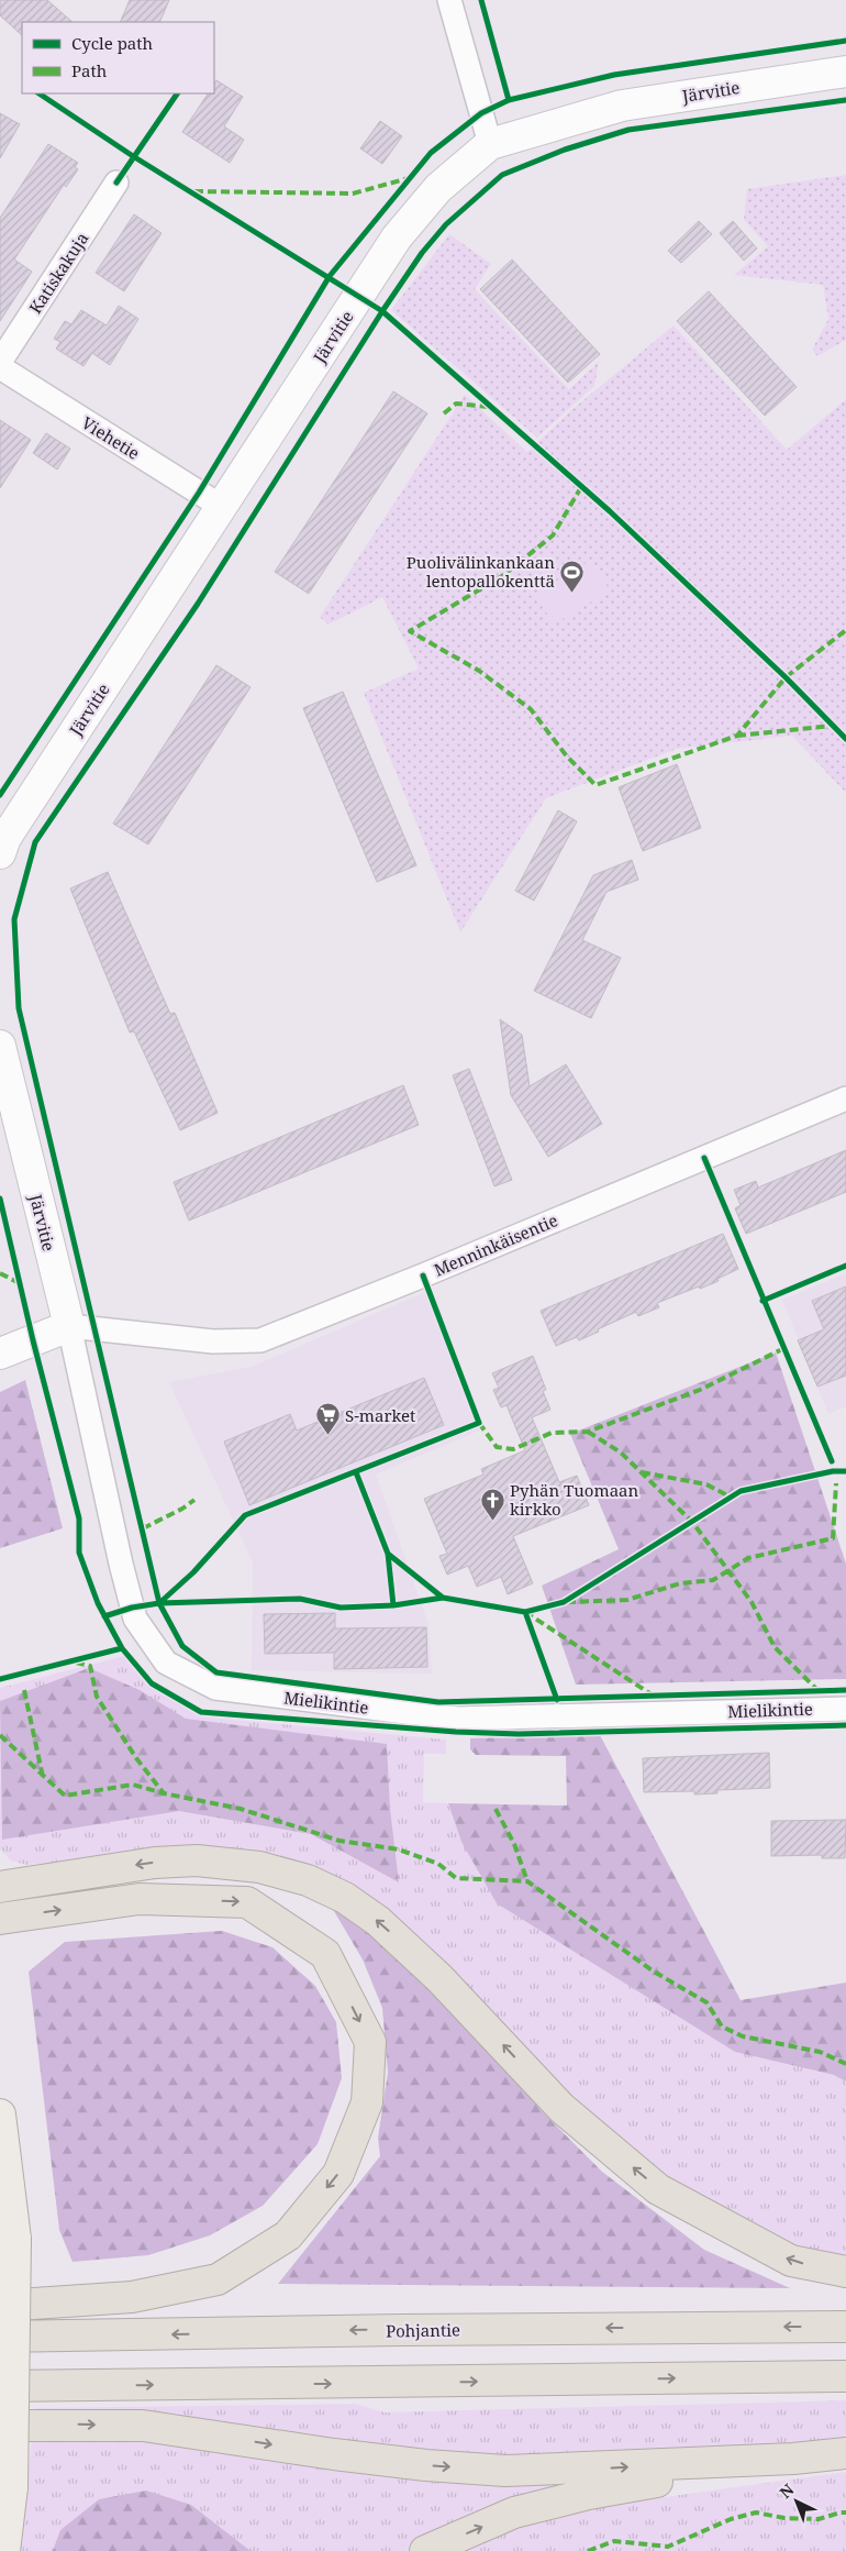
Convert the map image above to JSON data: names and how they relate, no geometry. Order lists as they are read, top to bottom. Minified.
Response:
{"streets":{"highway":["Pohjantie"],"street":["Järvitie","Katiskakuja","Viehetie","Menninkäisentie","Mielikintie"]},"crossings":[["Järvitie","Viehetie"],["Järvitie","Menninkäisentie"],["Järvitie","Mielikintie"],["Menninkäisentie","Mielikintie"]],"places":{"sports":["Puolivälinkankaan lentopallokenttä"],"supermarket":["S-market"],"church":["Pyhän Tuomaan kirkko"]},"legend":["Cycle path","Path"],"north":"top left"}
